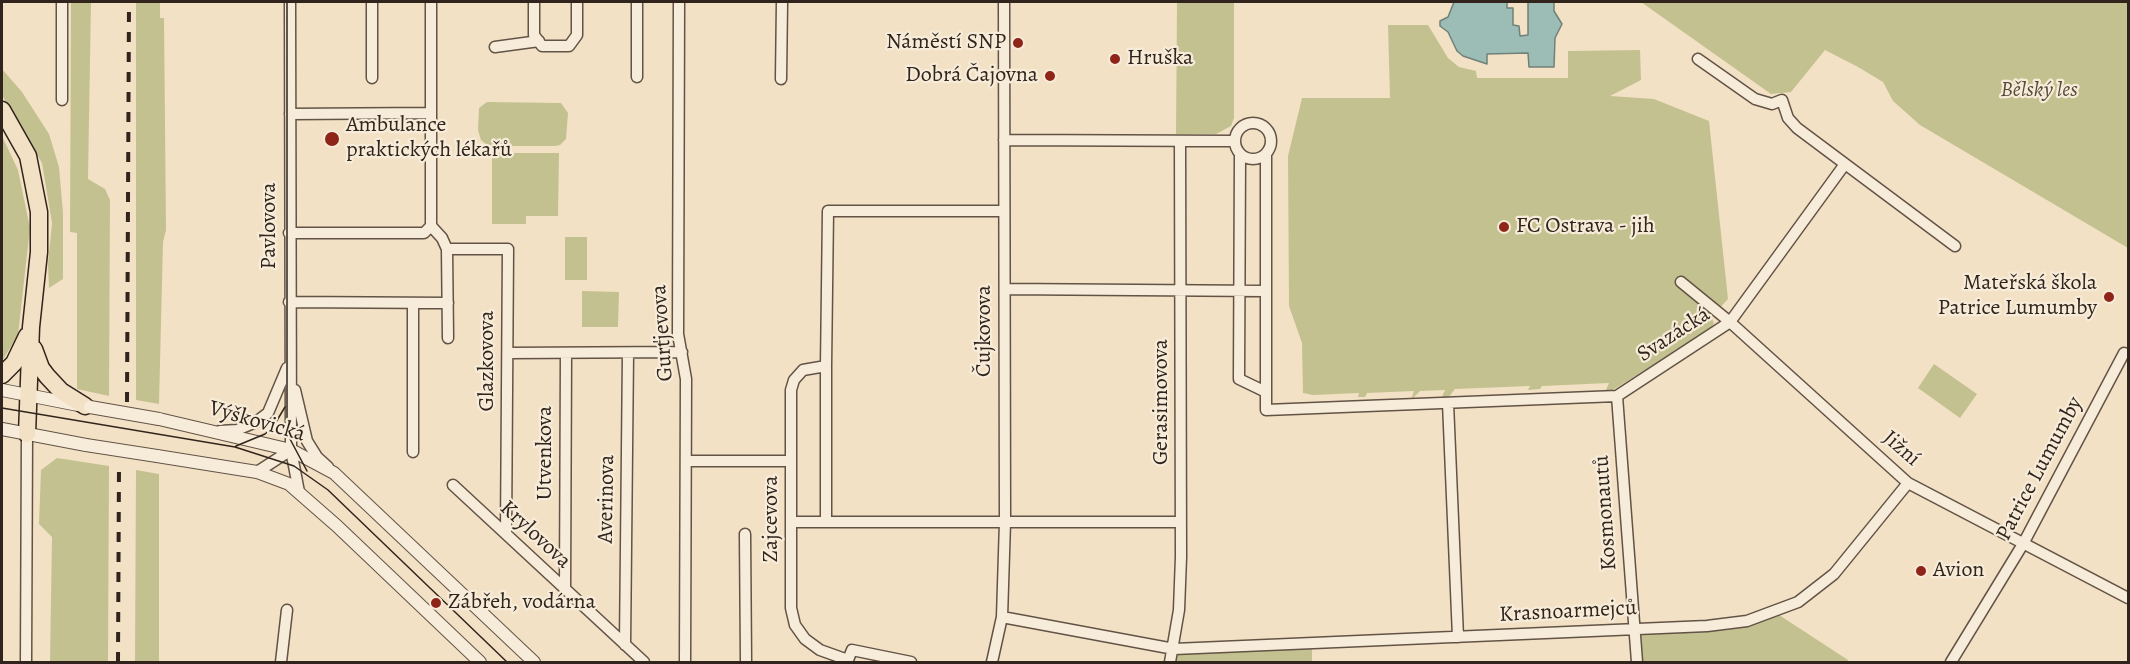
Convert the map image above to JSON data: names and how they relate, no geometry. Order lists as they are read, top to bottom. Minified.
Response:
{"streets":{"street":["Pavlovova","Čujkovova","Gurťjevova","Svazácká","Glazkovova","Gerasimovova","Výškovická","Jižní","Utvenkova","Patrice Lumumby","Averinova","Kosmonautů","Zajcevova","Krylovova","Krasnoarmejců"]},"crossings":[["Pavlovova","Výškovická"],["Čujkovova","Krasnoarmejců"],["Svazácká","Jižní"],["Svazácká","Kosmonautů"],["Glazkovova","Krylovova"],["Gerasimovova","Krasnoarmejců"],["Jižní","Patrice Lumumby"],["Jižní","Krasnoarmejců"],["Utvenkova","Krylovova"],["Averinova","Krylovova"],["Kosmonautů","Krasnoarmejců"]],"parks":["Bělský les"],"places":["Náměstí SNP","Hruška","Dobrá Čajovna","Ambulance praktických lékařů","FC Ostrava - jih","Mateřská škola Patrice Lumumby","Avion","Zábřeh, vodárna"]}
